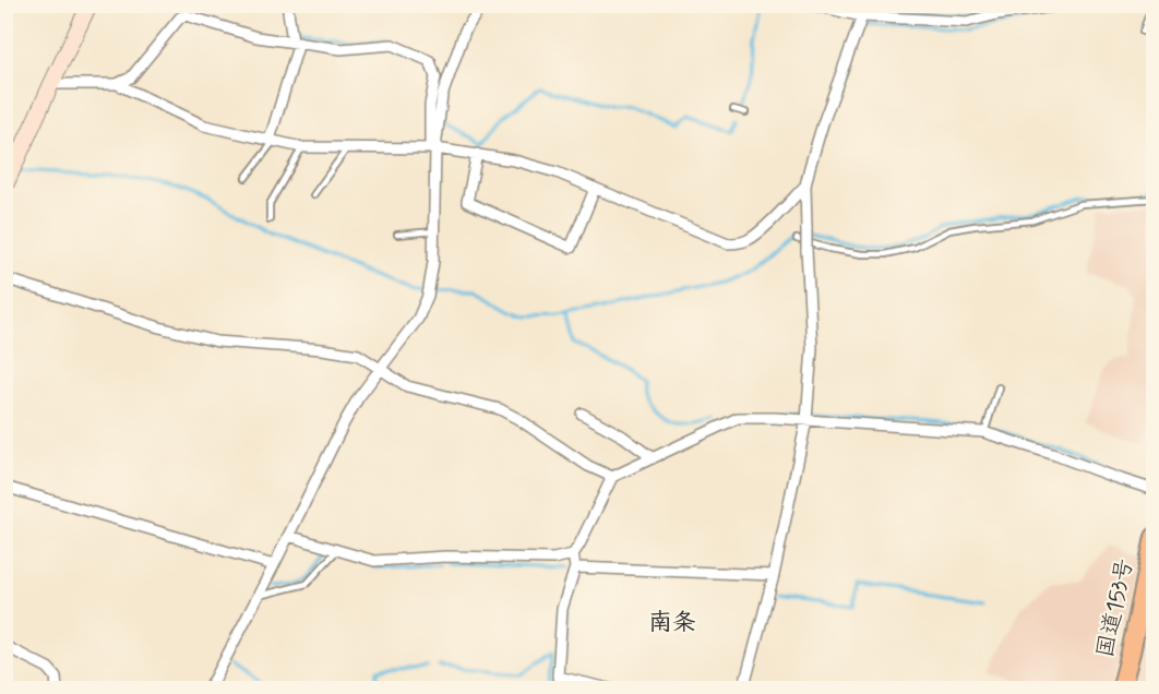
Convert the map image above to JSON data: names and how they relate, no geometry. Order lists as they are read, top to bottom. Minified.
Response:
{"streets":{"highway":["国道153号"]},"districts":["南条"]}
